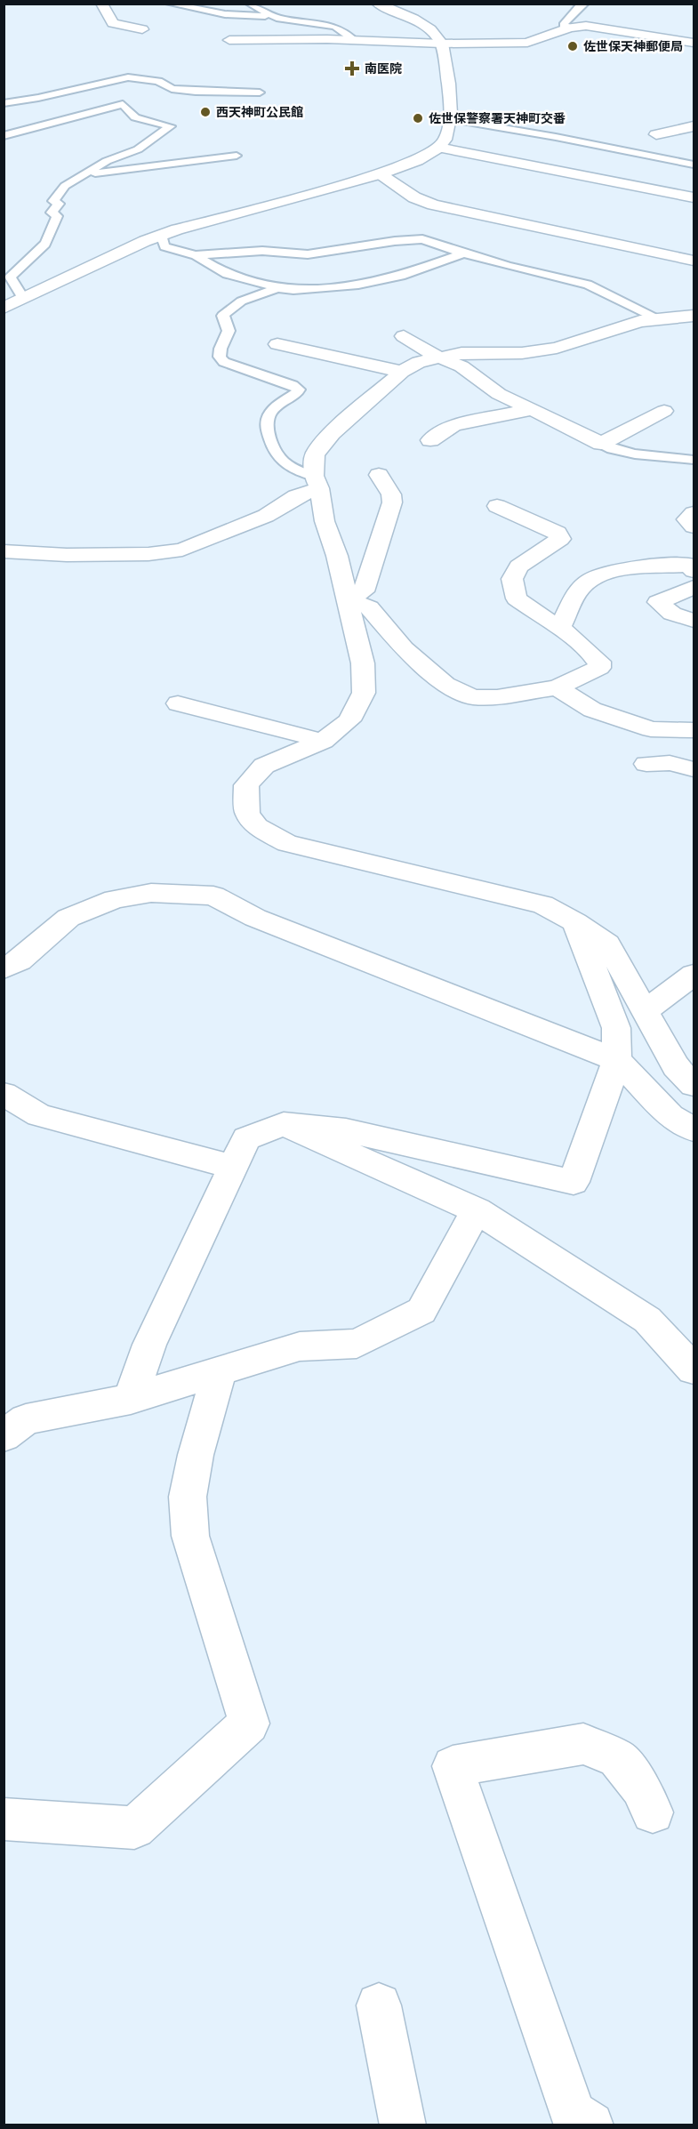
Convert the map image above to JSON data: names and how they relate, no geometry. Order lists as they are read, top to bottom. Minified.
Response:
{"places":{"other":["佐世保天神郵便局","西天神町公民館","佐世保警察署天神町交番"],"health":["南医院"]}}
